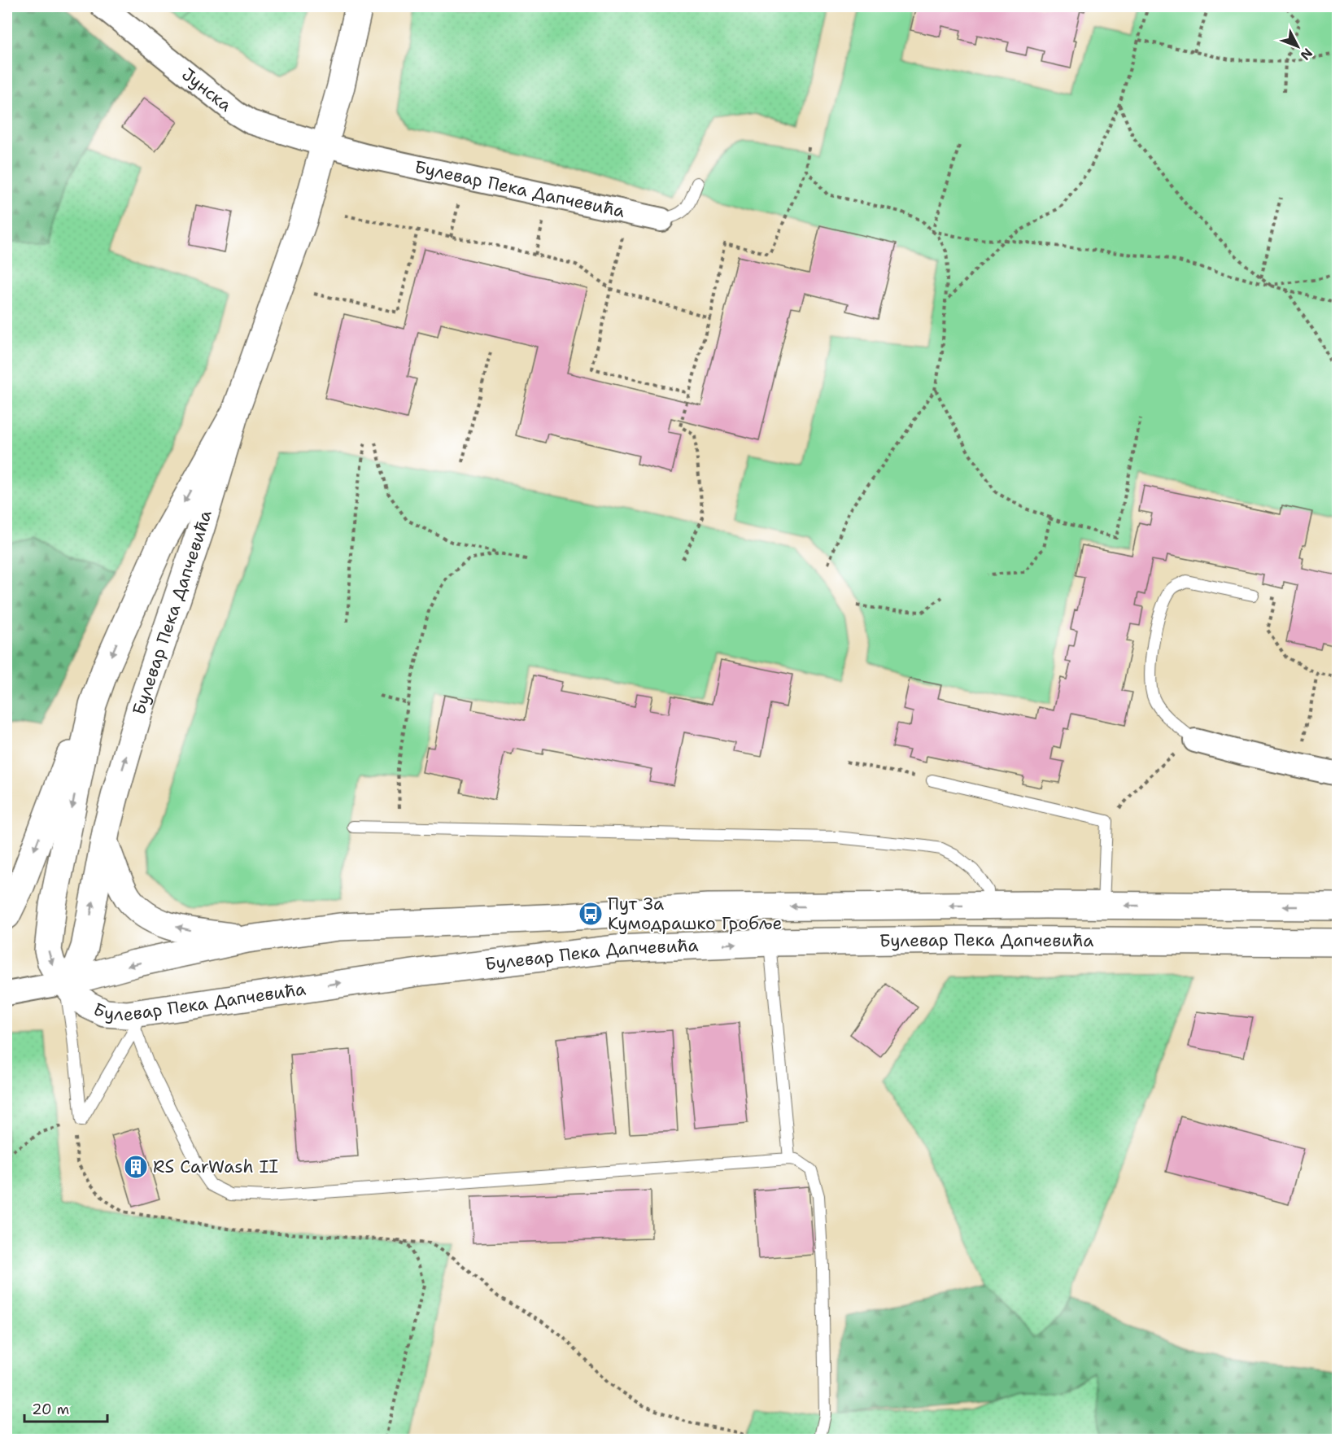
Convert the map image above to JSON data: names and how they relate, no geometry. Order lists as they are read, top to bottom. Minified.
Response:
{"streets":{"street":["Јунска","Булевар Пека Дапчевића"]},"crossings":[["Јунска","Булевар Пека Дапчевића"]],"places":{"bus stop":["Пут За Кумодрашко Гробље"],"building":["RS CarWash II"]},"scale_bar":"20 m","north":"bottom right"}
